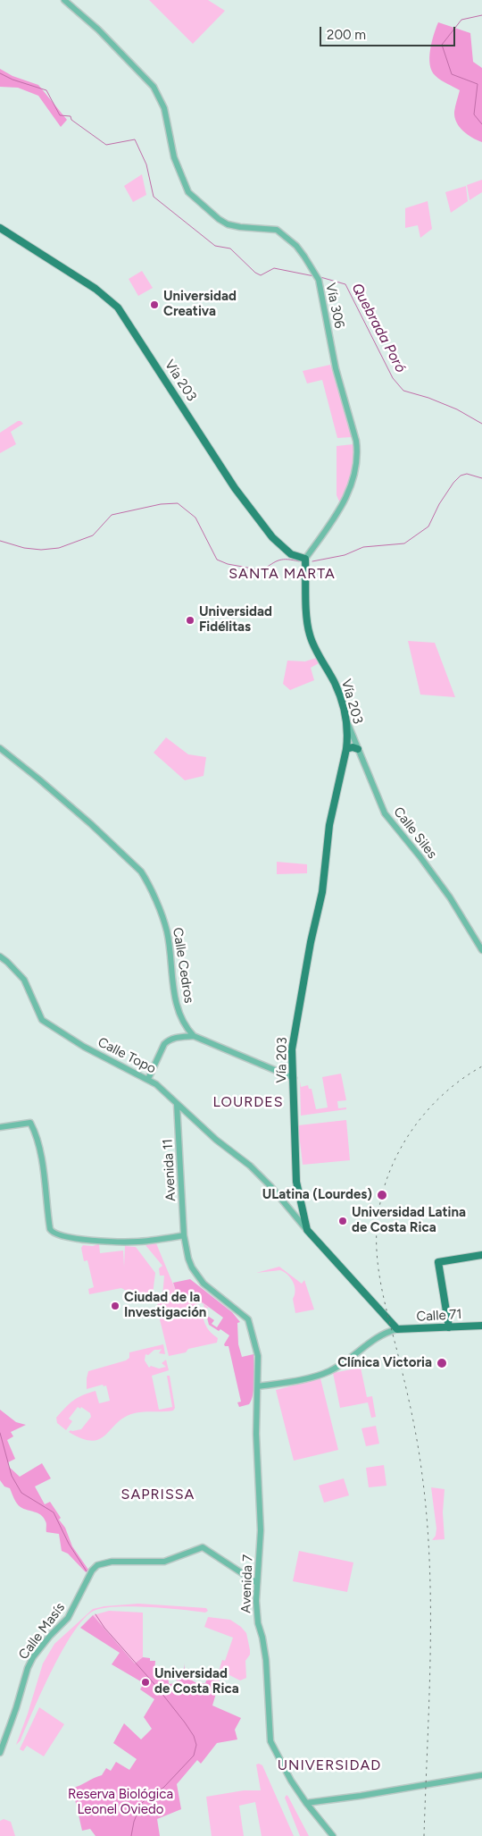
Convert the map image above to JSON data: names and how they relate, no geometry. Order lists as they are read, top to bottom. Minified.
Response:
{"streets":{"main road":["Vía 203","Calle 71"],"street":["Vía 306","Calle Siles","Calle Cedros","Calle Topo","Avenida 11","Avenida 7","Calle Masís"]},"crossings":[["Vía 306","Vía 203"],["Vía 203","Calle Siles"],["Vía 203","Calle Topo"],["Calle Topo","Avenida 11"],["Avenida 11","Avenida 7"],["Avenida 7","Calle Masís"]],"districts":["SANTA MARTA","LOURDES","SAPRISSA","UNIVERSIDAD"],"water":["Quebrada Poró"],"parks":["Reserva Biológica Leonel Oviedo"],"places":["Universidad Creativa","Universidad Fidélitas","ULatina (Lourdes)","Universidad Latina de Costa Rica","Ciudad de la Investigación","Clínica Victoria","Universidad de Costa Rica"],"scale_bar":"200 m"}
